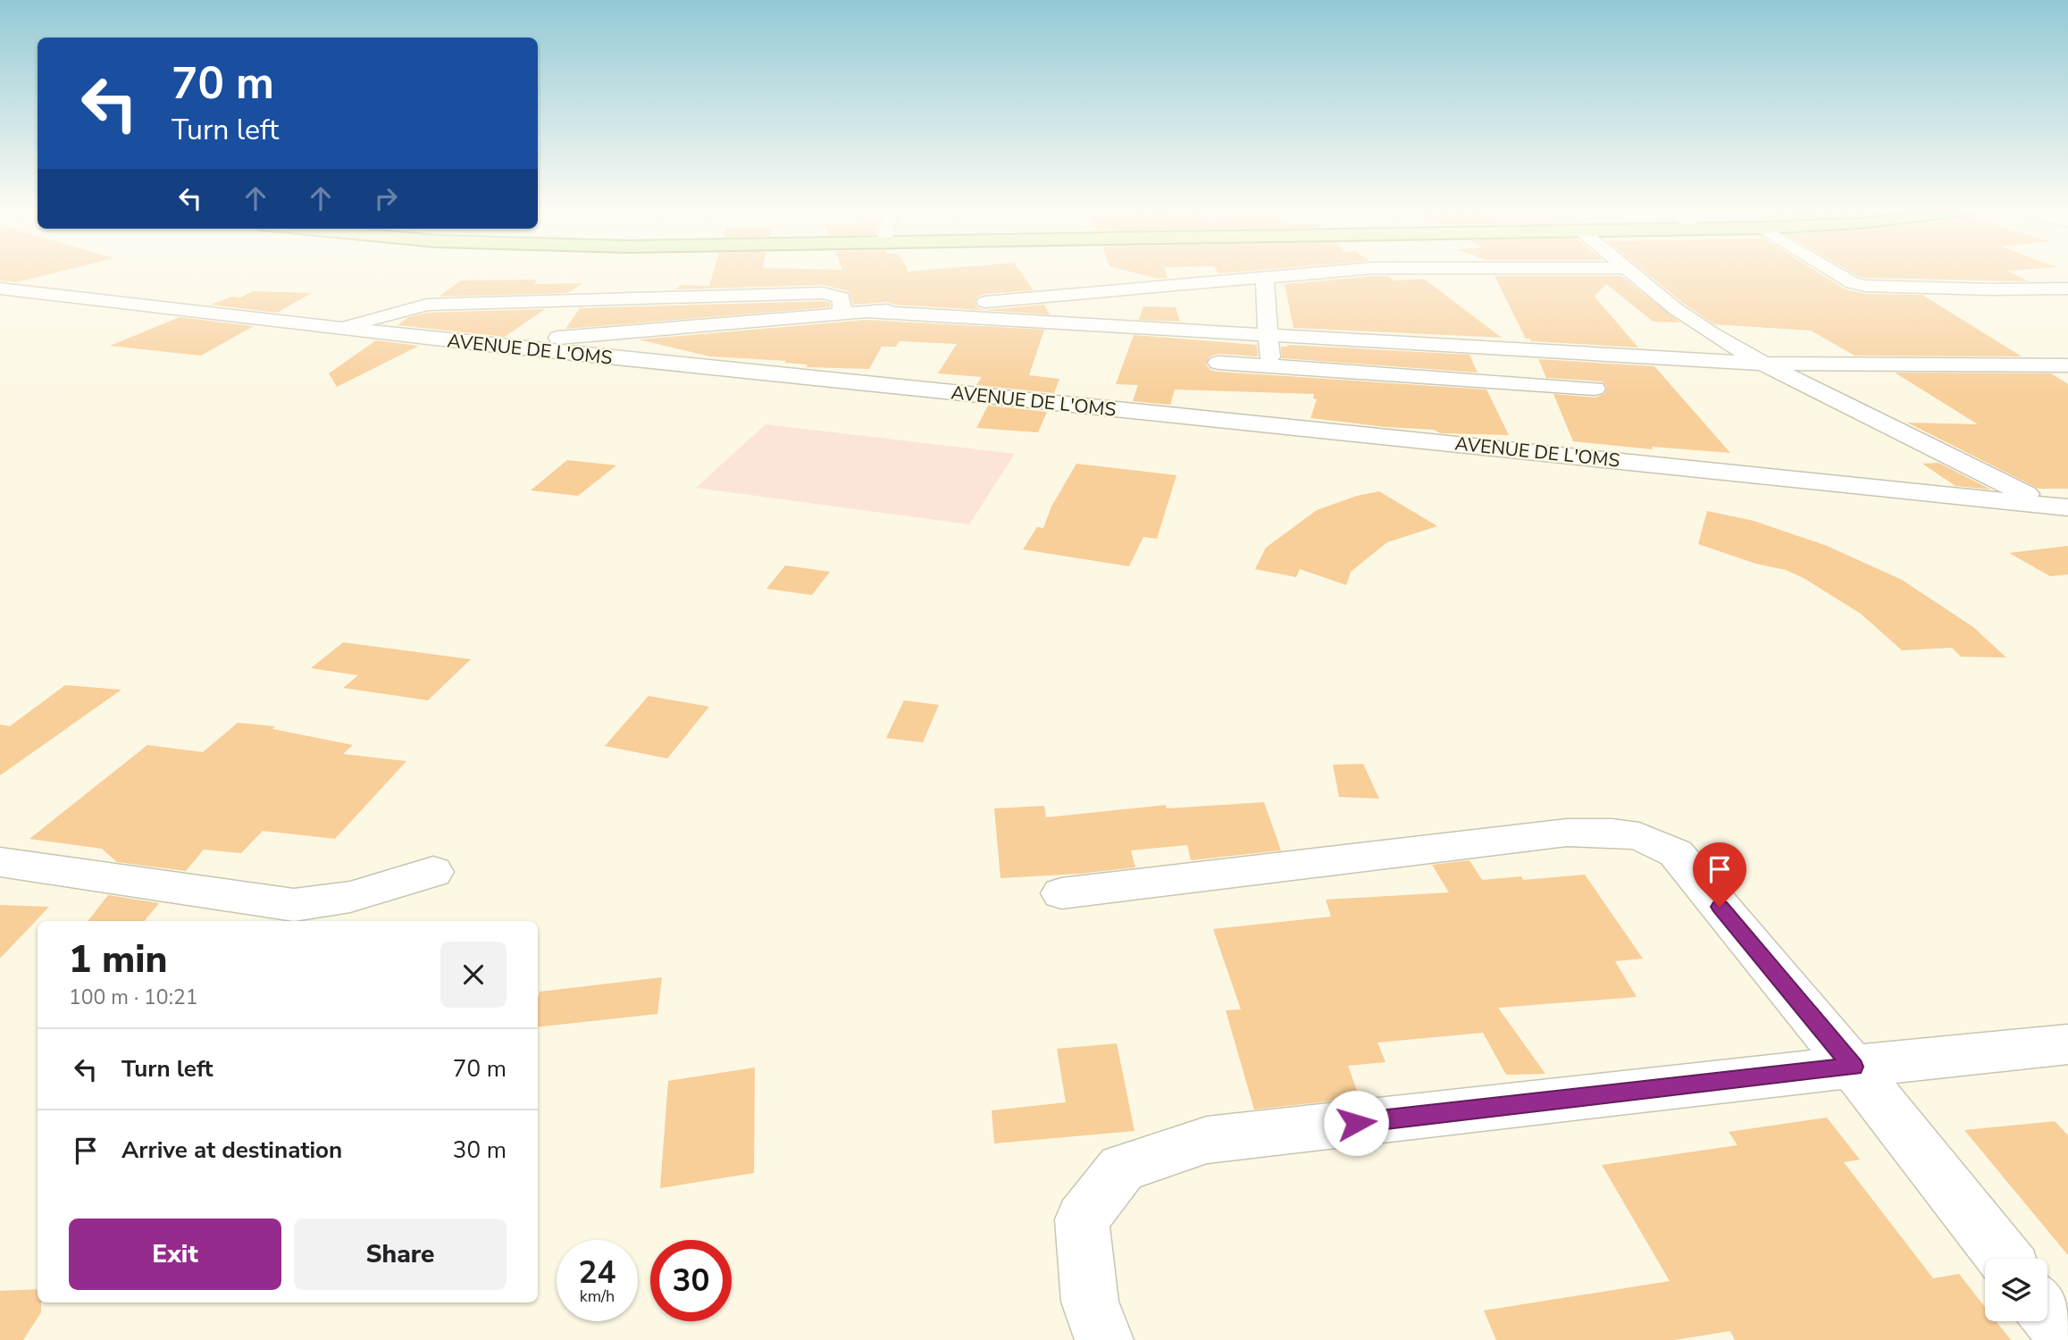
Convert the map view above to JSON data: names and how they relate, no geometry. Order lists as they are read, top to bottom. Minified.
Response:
{"streets":{"street":["AVENUE DE L'OMS"]},"page":{"turn":["70 m","Turn left"],"heading":["1 min","100 m · 10:21"],"list":[{"name":"Turn left","value":"70 m"},{"name":"Arrive at destination","value":"30 m"}],"buttons":["Exit","Share"],"speed":"24 km/h","limit":"30"}}
